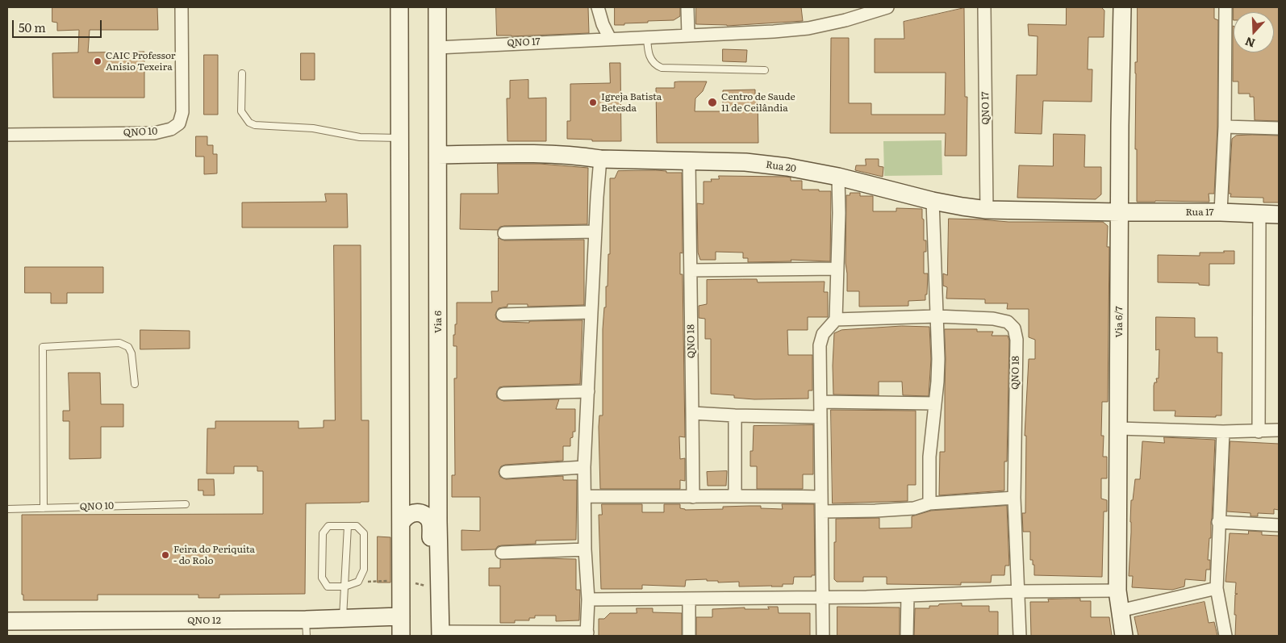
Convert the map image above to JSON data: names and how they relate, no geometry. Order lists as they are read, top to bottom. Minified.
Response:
{"streets":{"street":["QNO 17","QNO 10","Rua 20","Rua 17","Via 6","Via 6/7","QNO 18","QNO 12"]},"crossings":[["QNO 17","Rua 20"],["QNO 17","Via 6"],["Rua 20","Rua 17"],["Rua 20","Via 6"],["Rua 20","Via 6/7"],["Rua 20","QNO 18"],["Rua 17","Via 6/7"]],"places":["CAIC Professor Anísio Texeira","Igreja Batista Betesda","Centro de Saude 11 de Ceilândia","Feira do Periquita - do Rolo"],"scale_bar":"50 m","north":"bottom"}
